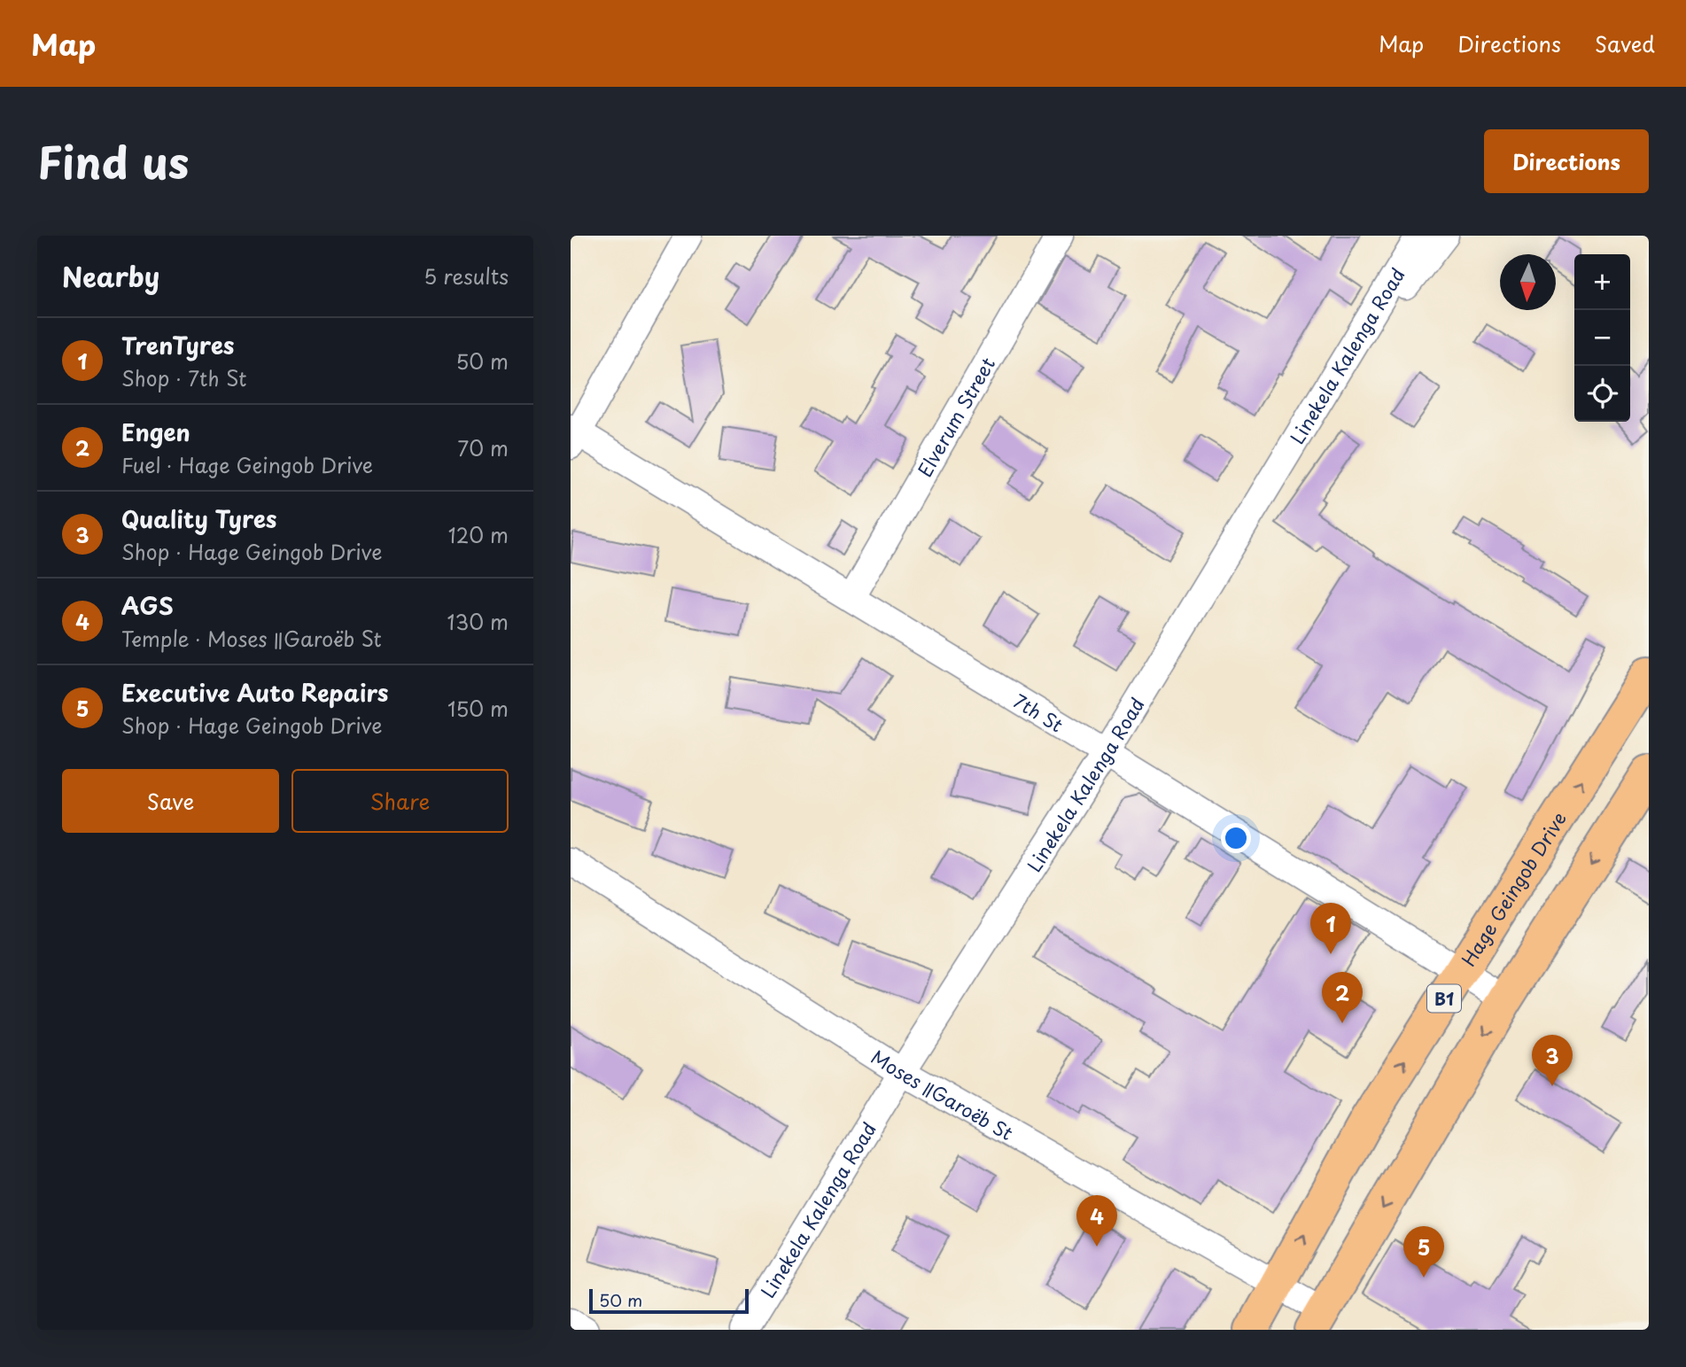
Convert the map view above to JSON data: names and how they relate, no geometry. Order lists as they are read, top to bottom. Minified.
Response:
{"streets":{"highway":["Hage Geingob Drive","B1"],"street":["Linekela Kalenga Road","Elverum Street","7th St","Moses ǁGaroëb St"]},"crossings":[["Linekela Kalenga Road","7th St"],["Linekela Kalenga Road","Moses ǁGaroëb St"],["Elverum Street","7th St"],["7th St","Hage Geingob Drive"],["Hage Geingob Drive","Moses ǁGaroëb St"]],"scale_bar":"50 m","north":"bottom","page":{"header":"Map","nav":["Map","Directions","Saved"],"title":"Find us","buttons":["Directions",["Save","Share"]],"heading":["Nearby","5 results"],"map_buttons":["+","−"],"list":[{"mark":"1","name":"TrenTyres","note":"Shop · 7th St","value":"50 m"},{"mark":"2","name":"Engen","note":"Fuel · Hage Geingob Drive","value":"70 m"},{"mark":"3","name":"Quality Tyres","note":"Shop · Hage Geingob Drive","value":"120 m"},{"mark":"4","name":"AGS","note":"Temple · Moses ǁGaroëb St","value":"130 m"},{"mark":"5","name":"Executive Auto Repairs","note":"Shop · Hage Geingob Drive","value":"150 m"}],"pins":["1","2","3","4","5"],"scale":"50 m"}}
